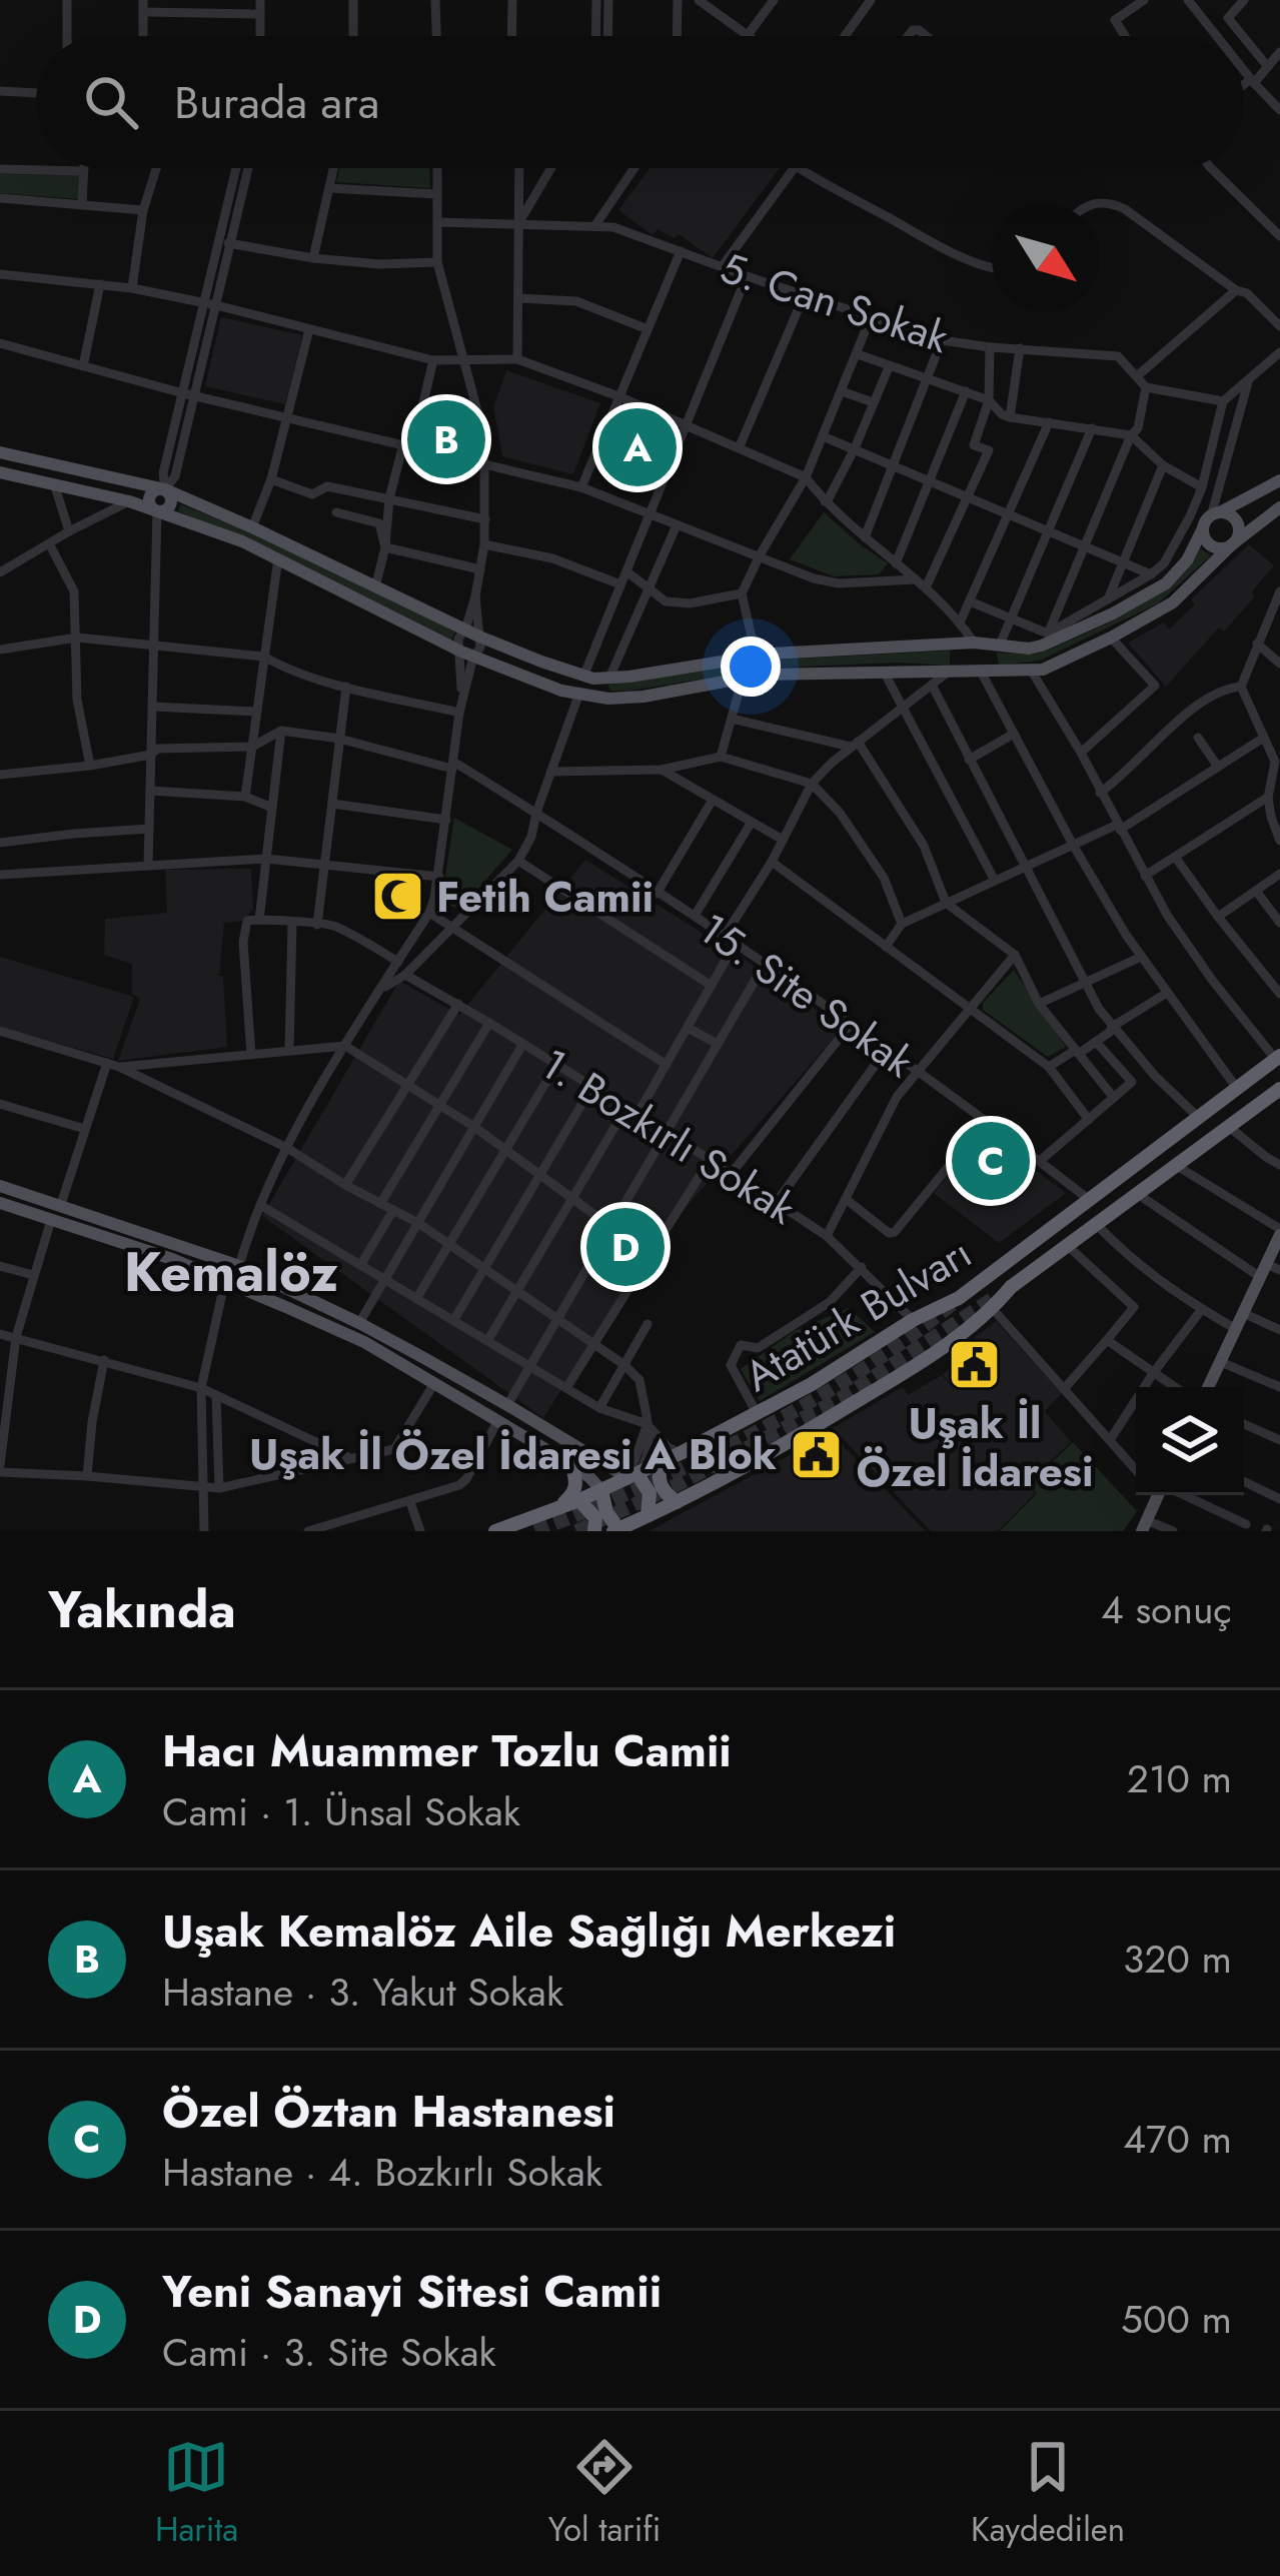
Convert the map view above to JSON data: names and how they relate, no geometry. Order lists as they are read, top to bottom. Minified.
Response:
{"streets":{"highway":["Atatürk Bulvarı"],"street":["5. Can Sokak","15. Site Sokak","1. Bozkırlı Sokak"]},"crossings":[["15. Site Sokak","Atatürk Bulvarı"],["1. Bozkırlı Sokak","Atatürk Bulvarı"]],"districts":["Kemalöz"],"places":{"mosque":["Fetih Camii"],"public building":["Uşak İl Özel İdaresi","Uşak İl Özel İdaresi A Blok"]},"north":"bottom right","page":{"search":"Burada ara","pins":["B","A","C","D"],"heading":["Yakında","4 sonuç"],"list":[{"mark":"A","name":"Hacı Muammer Tozlu Camii","note":"Cami · 1. Ünsal Sokak","value":"210 m"},{"mark":"B","name":"Uşak Kemalöz Aile Sağlığı Merkezi","note":"Hastane · 3. Yakut Sokak","value":"320 m"},{"mark":"C","name":"Özel Öztan Hastanesi","note":"Hastane · 4. Bozkırlı Sokak","value":"470 m"},{"mark":"D","name":"Yeni Sanayi Sitesi Camii","note":"Cami · 3. Site Sokak","value":"500 m"}],"nav":["Harita","Yol tarifi","Kaydedilen"]}}
